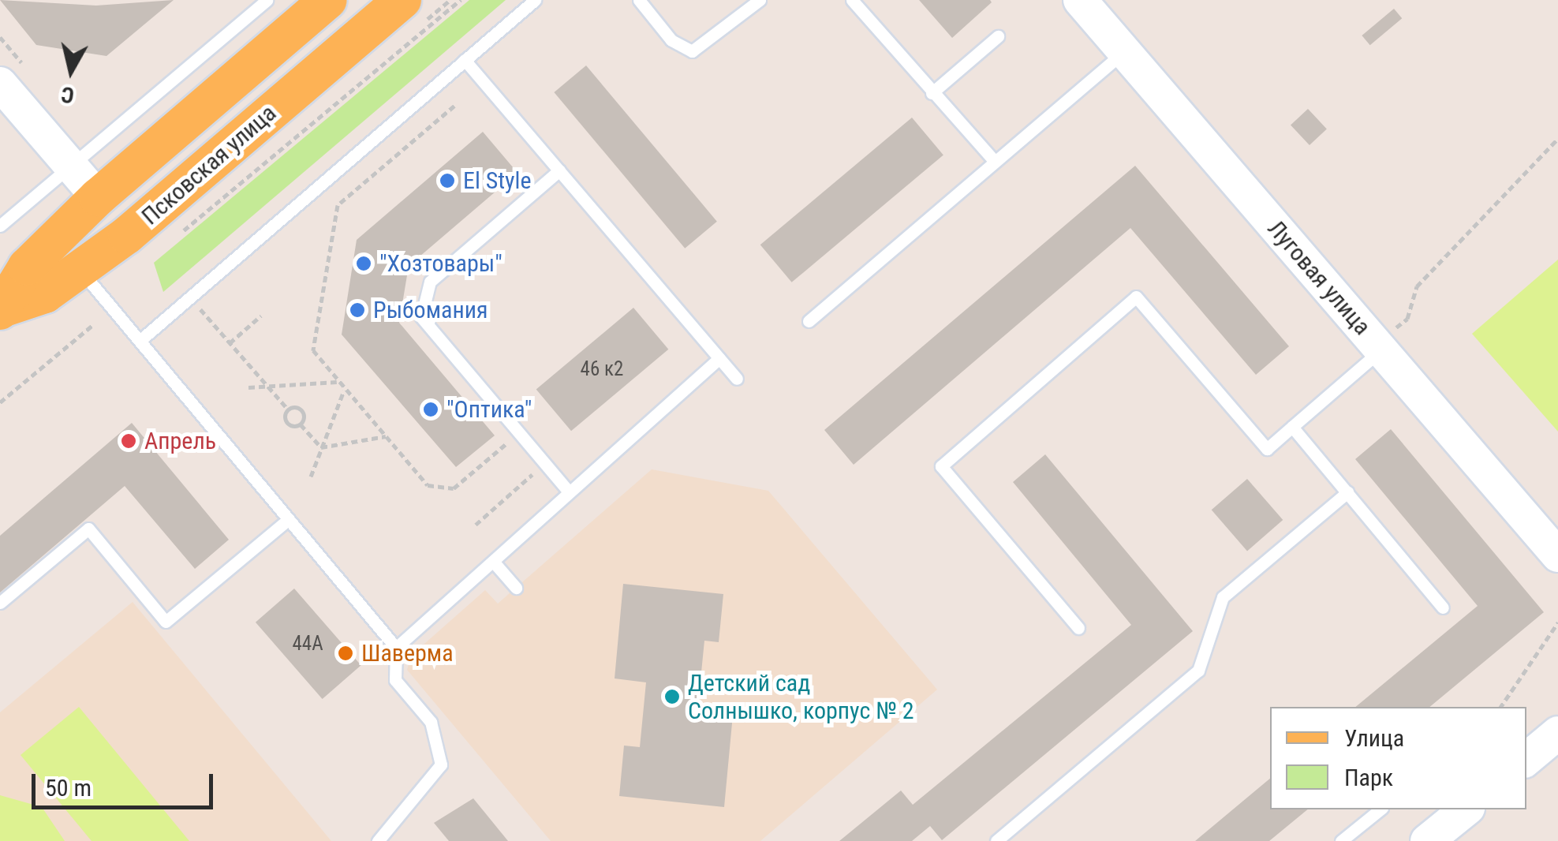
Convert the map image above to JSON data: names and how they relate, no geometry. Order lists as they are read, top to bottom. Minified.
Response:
{"streets":{"main road":["Псковская улица","Луговая улица"]},"places":["El Style","\"Хозтовары\"","Рыбомания","\"Оптика\"","Апрель","Шаверма","Детский сад Солнышко, корпус № 2"],"house_numbers":["46 к2","44А"],"legend":["Улица","Парк"],"scale_bar":"50 m","north":"bottom"}
